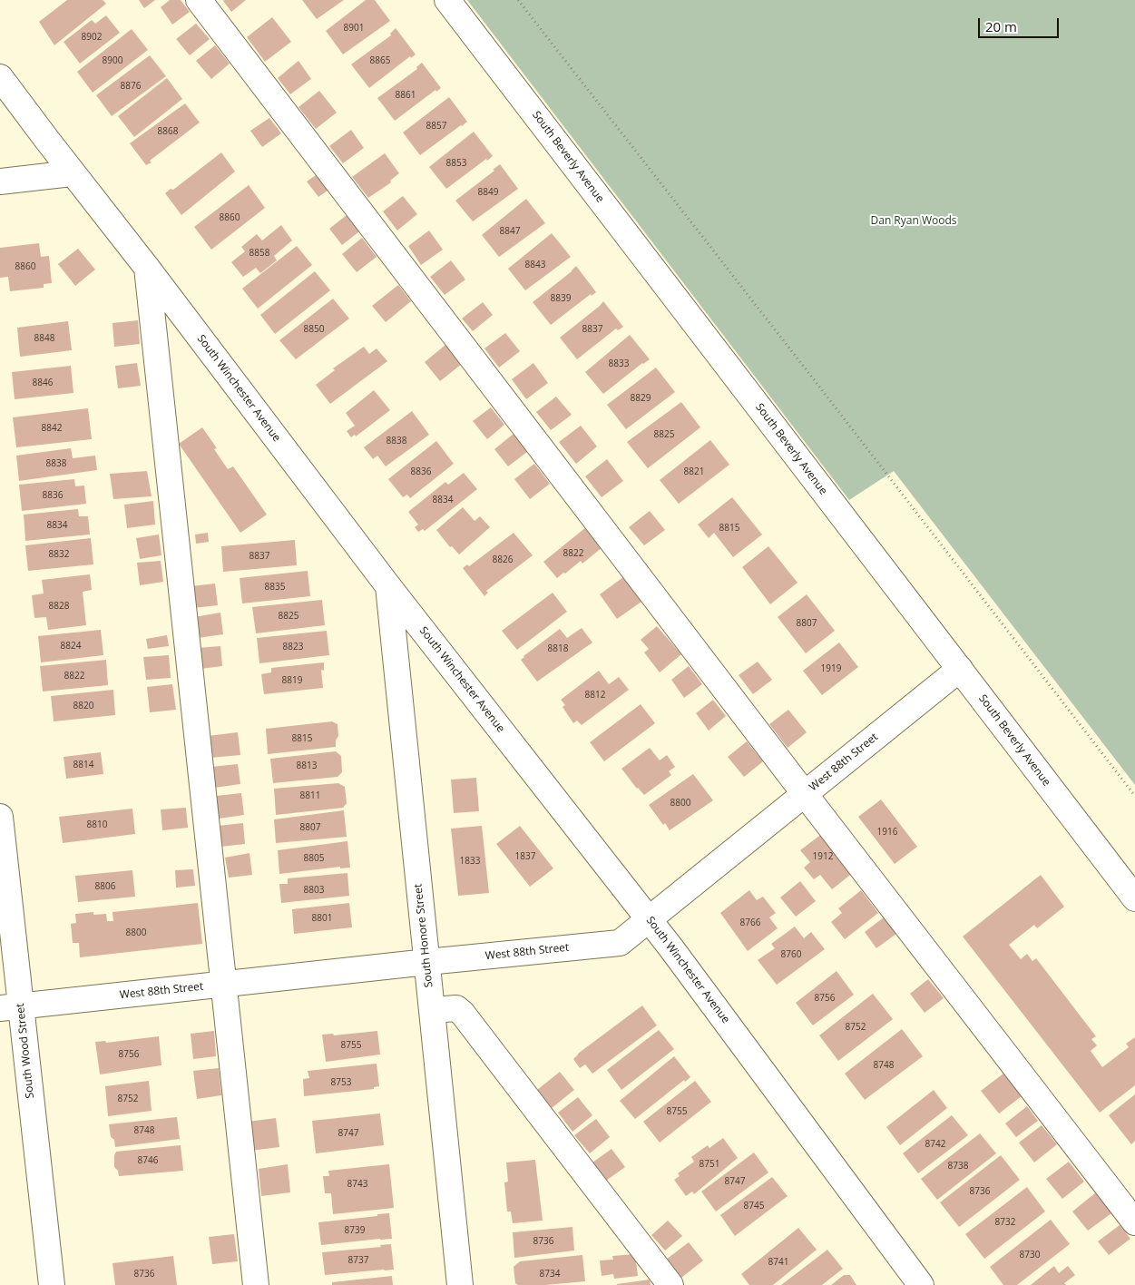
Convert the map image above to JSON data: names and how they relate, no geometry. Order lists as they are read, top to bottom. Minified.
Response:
{"streets":{"street":["South Beverly Avenue","South Winchester Avenue","West 88th Street","South Honore Street","South Wood Street"]},"crossings":[["South Beverly Avenue","West 88th Street"],["South Winchester Avenue","West 88th Street"],["South Winchester Avenue","South Honore Street"],["West 88th Street","South Honore Street"],["West 88th Street","South Wood Street"]],"parks":["Dan Ryan Woods"],"house_numbers":["8901","8902","8900","8865","8876","8861","8857","8868","8853","8849","8860","8847","8858","8843","8860","8839","8850","8837","8848","8833","8846","8829","8842","8825","8838","8838","8836","8821","8836","8834","8834","8815","8822","8832","8837","8826","8835","8828","8825","8807","8824","8823","8818","1919","8822","8819","8812","8820","8815","8814","8813","8811","8800","8810","8807","1916","1837","1912","8805","1833","8806","8803","8801","8766","8800","8760","8756","8752","8755","8756","8748","8753","8752","8755","8748","8747","8742","8746","8751","8738","8747","8743","8736","8745","8732","8739","8736","8730","8737","8741","8736","8734"],"scale_bar":"20 m"}
